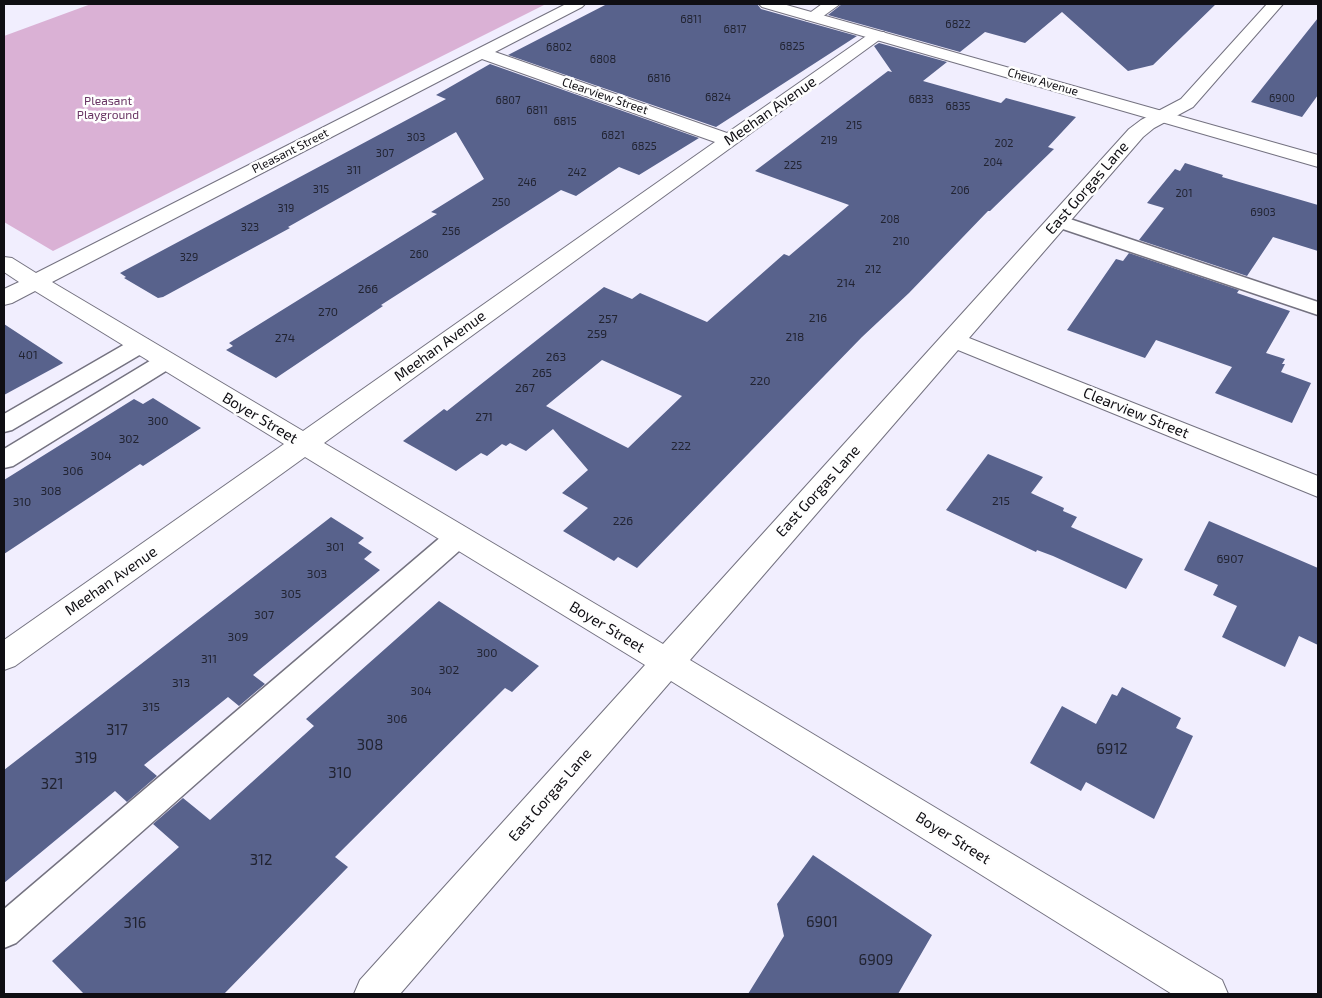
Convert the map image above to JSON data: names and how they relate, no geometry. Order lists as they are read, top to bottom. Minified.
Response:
{"streets":{"street":["Chew Avenue","Clearview Street","Meehan Avenue","Pleasant Street","East Gorgas Lane","Boyer Street"]},"crossings":[["Chew Avenue","Meehan Avenue"],["Chew Avenue","East Gorgas Lane"],["Clearview Street","Meehan Avenue"],["Clearview Street","Pleasant Street"],["Clearview Street","East Gorgas Lane"],["Meehan Avenue","Boyer Street"],["Pleasant Street","Boyer Street"],["East Gorgas Lane","Boyer Street"]],"parks":["Pleasant Playground"],"house_numbers":["6811","6822","6817","6825","6802","6808","6816","6824","6900","6833","6807","6835","6811","6815","215","6821","303","219","202","6825","307","204","225","311","242","246","315","206","201","250","319","6903","208","323","256","210","260","329","212","214","266","270","216","257","259","218","274","401","263","265","220","267","271","300","302","222","304","306","308","215","310","226","301","6907","303","305","307","309","300","311","302","313","304","315","306","317","308","6912","319","310","321","312","6901","316","6909"]}
